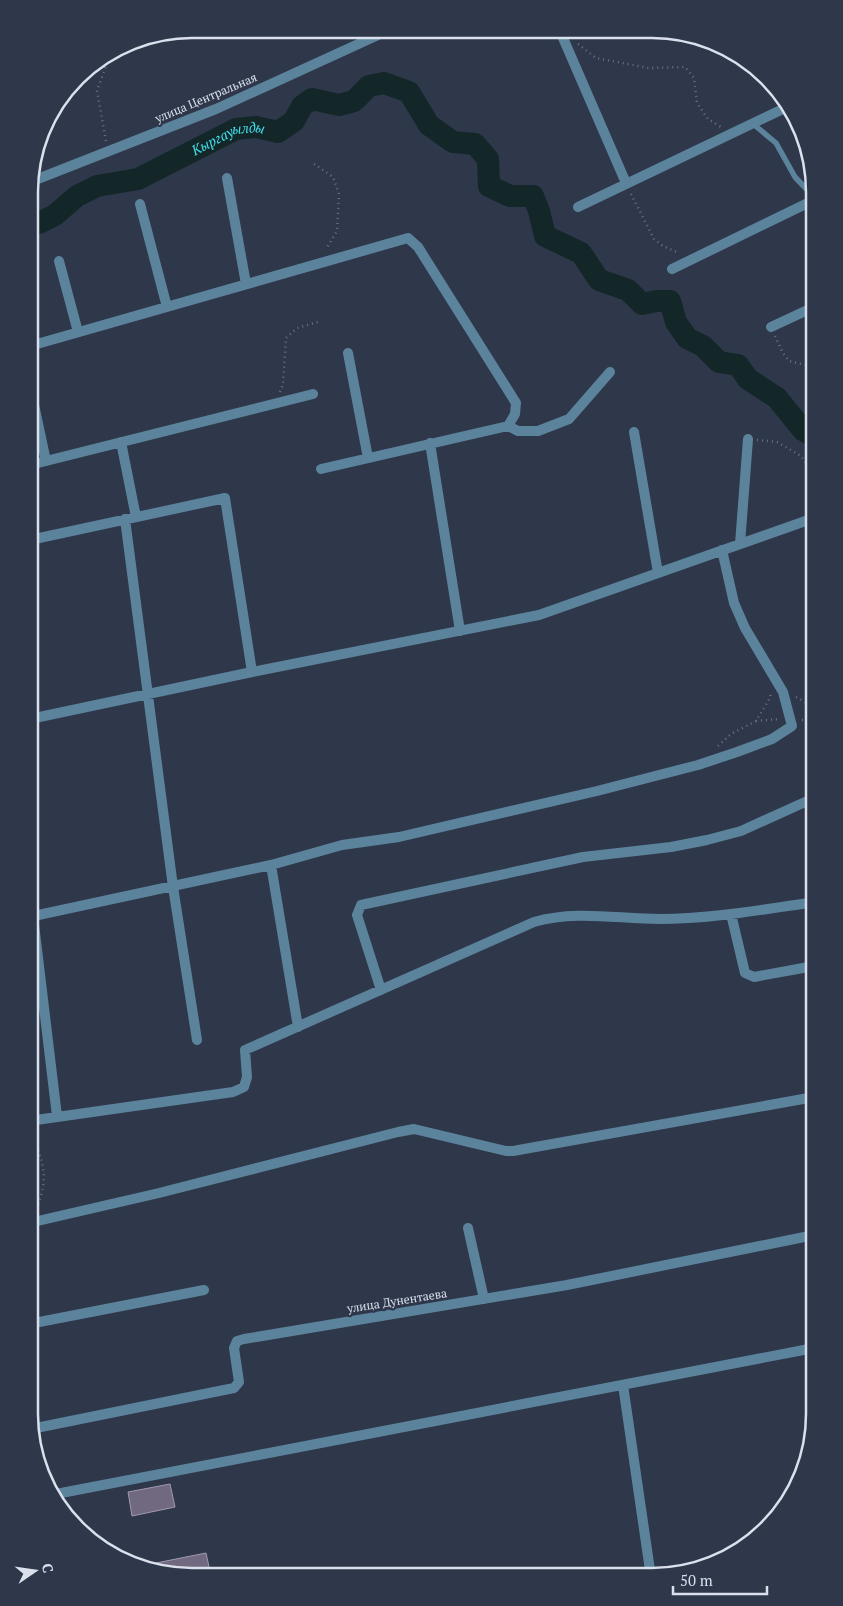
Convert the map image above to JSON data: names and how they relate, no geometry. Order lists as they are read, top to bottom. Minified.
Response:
{"streets":{"street":["улица Центральная","улица Дунентаева"]},"water":["Кыргауылды"],"scale_bar":"50 m","north":"right"}
